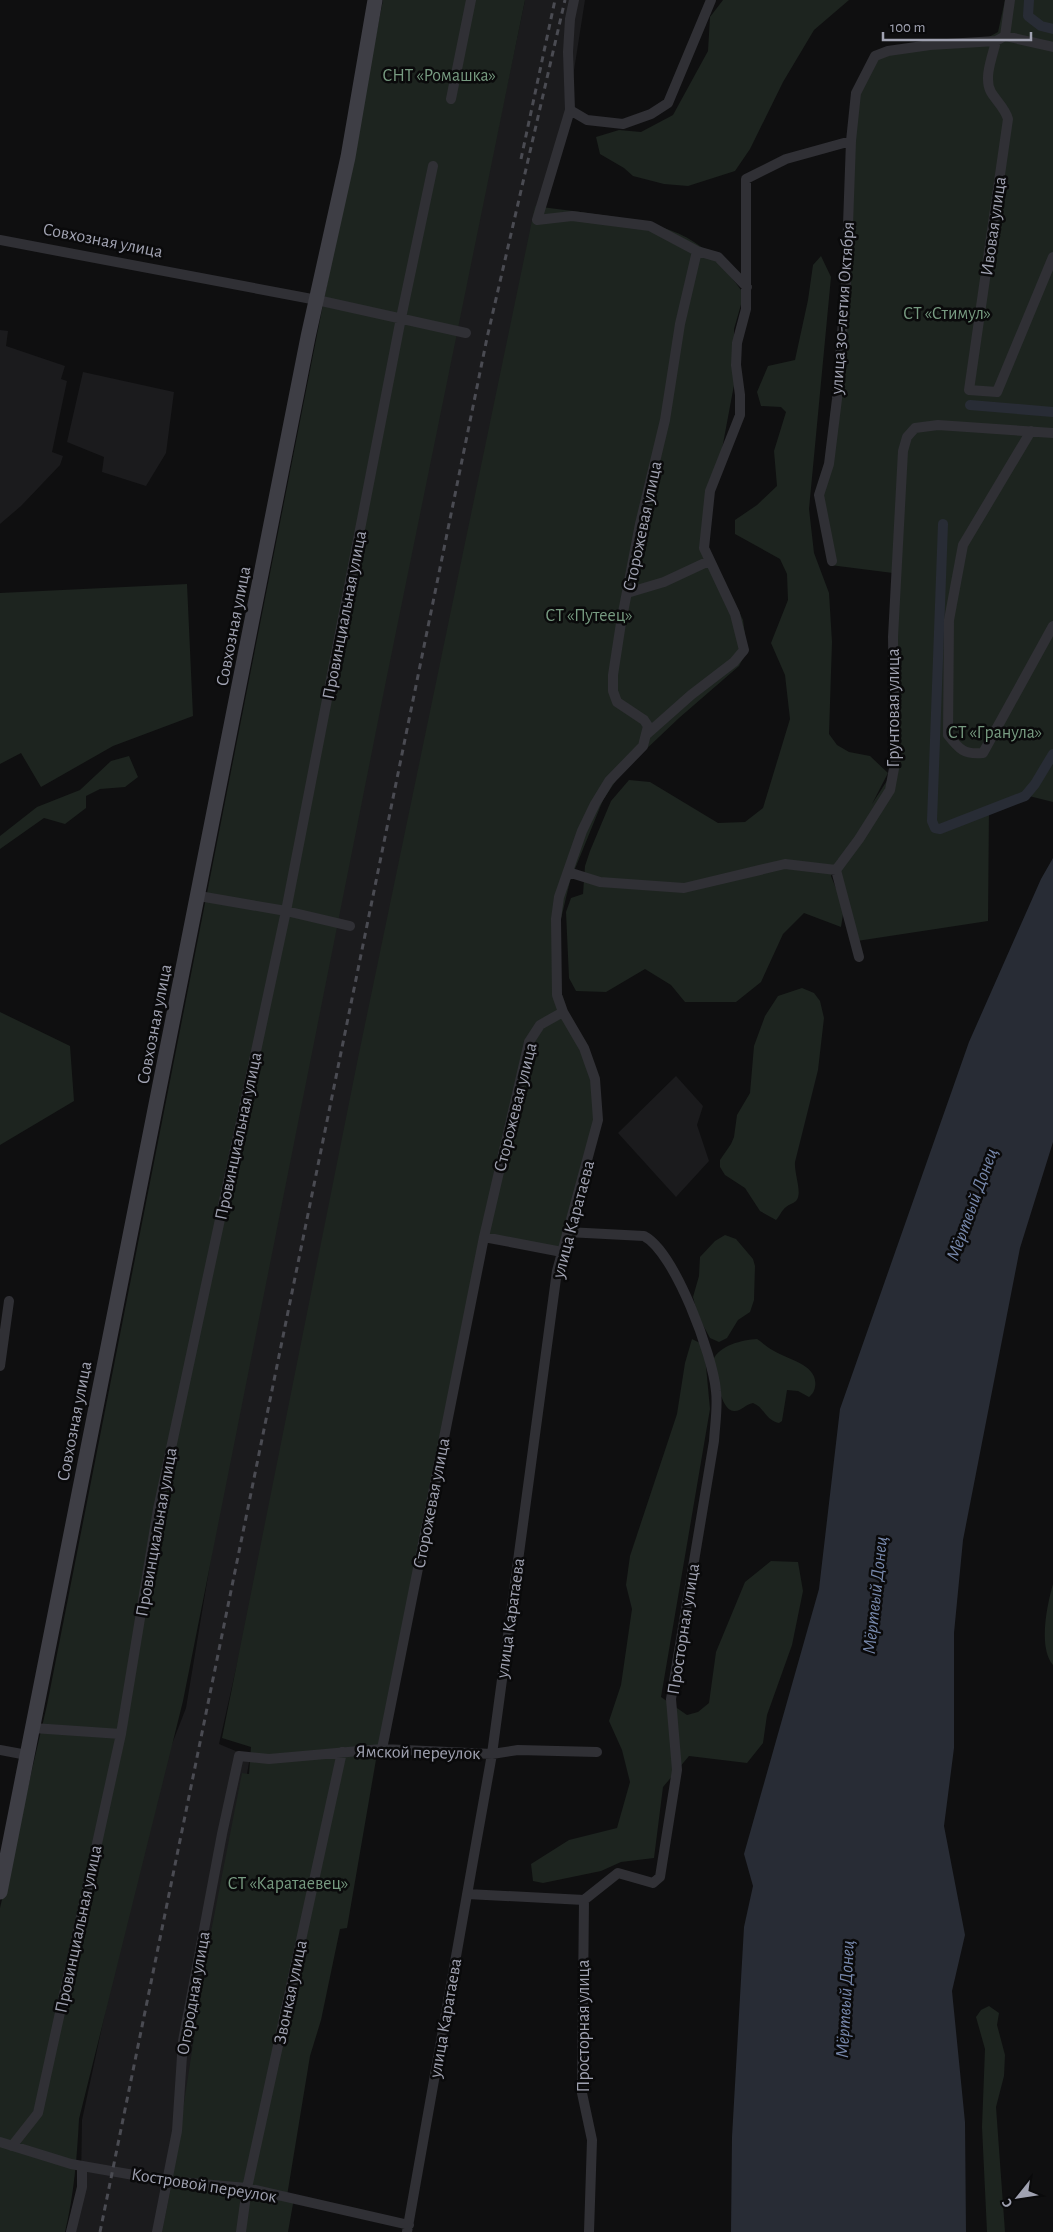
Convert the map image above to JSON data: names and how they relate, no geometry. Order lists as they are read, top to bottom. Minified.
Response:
{"streets":{"street":["Ивовая улица","Совхозная улица","улица 30-летия Октября","Сторожевая улица","Провинциальная улица","Грунтовая улица","улица Каратаева","Просторная улица","Ямской переулок","Звонкая улица","Огородная улица","Костровой переулок"]},"crossings":[["Ивовая улица","улица 30-летия Октября"],["Сторожевая улица","улица Каратаева"],["Сторожевая улица","Ямской переулок"],["Провинциальная улица","Костровой переулок"],["улица Каратаева","Просторная улица"],["улица Каратаева","Ямской переулок"],["улица Каратаева","Костровой переулок"],["Ямской переулок","Звонкая улица"],["Ямской переулок","Огородная улица"],["Звонкая улица","Костровой переулок"],["Огородная улица","Костровой переулок"]],"water":["Мёртвый Донец"],"parks":["СНТ «Ромашка»","СТ «Стимул»","СТ «Путеец»","СТ «Гранула»","СТ «Каратаевец»"],"scale_bar":"100 m","north":"bottom left"}
